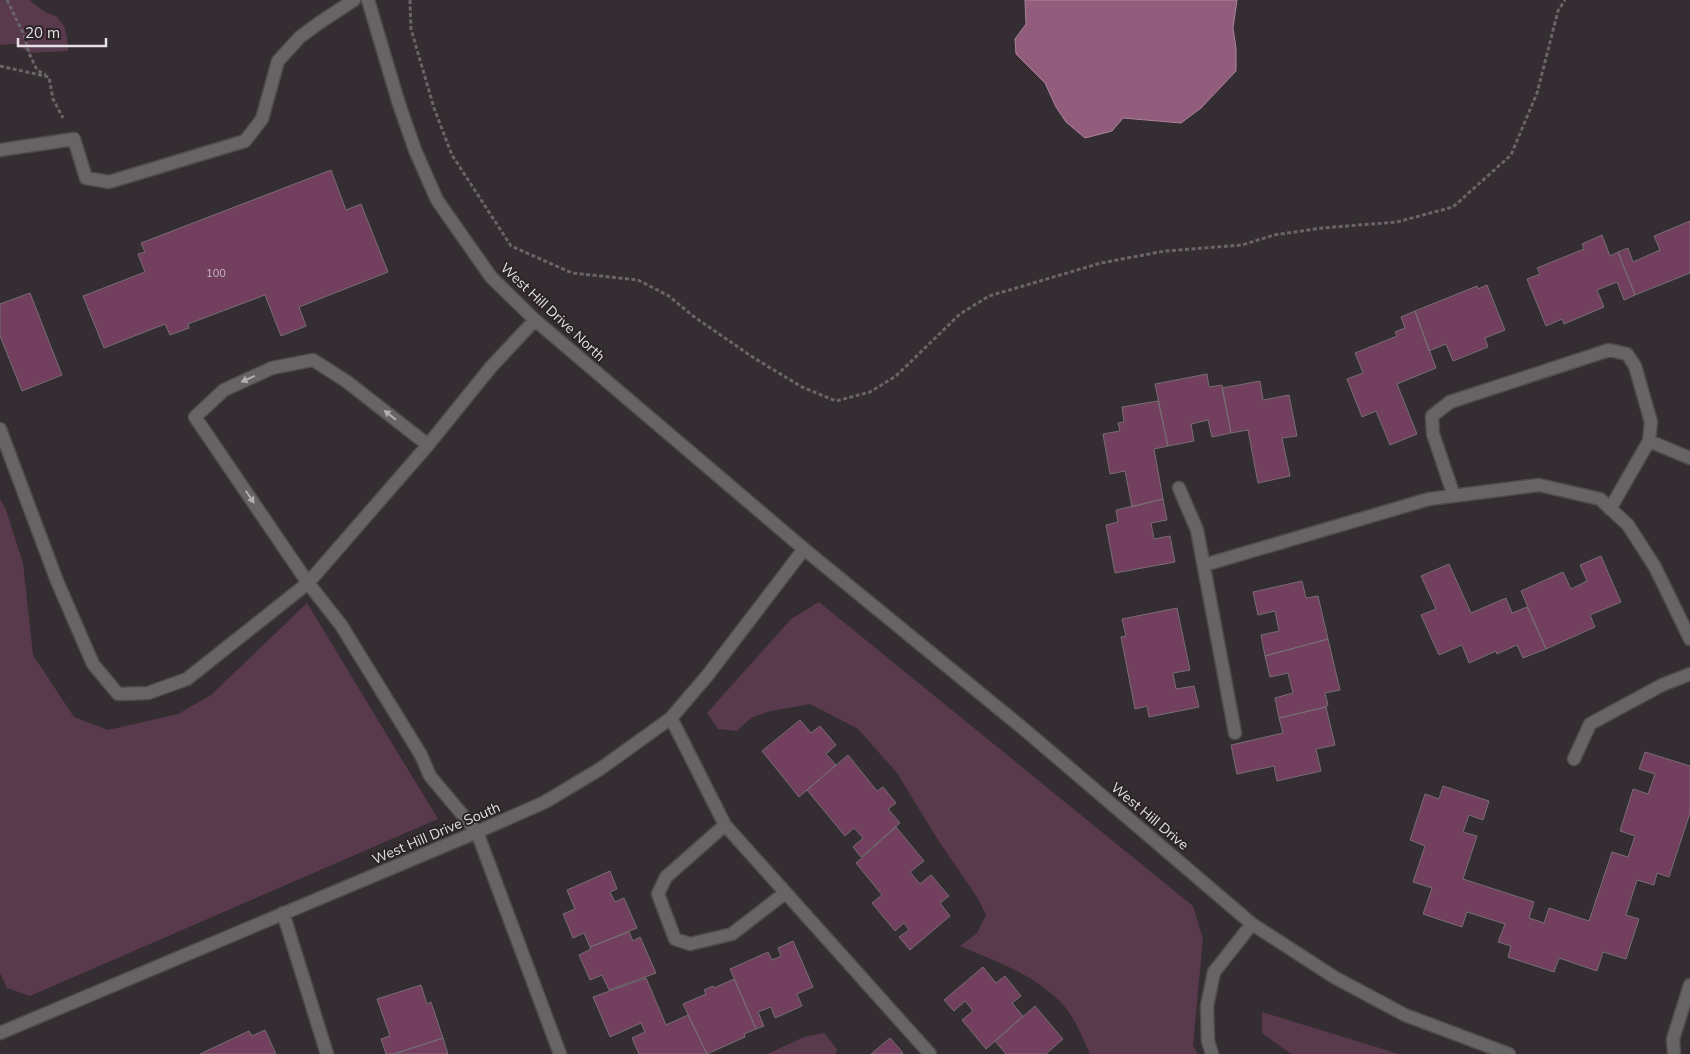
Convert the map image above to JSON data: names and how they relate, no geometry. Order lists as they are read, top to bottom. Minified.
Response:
{"streets":{"street":["West Hill Drive North","West Hill Drive","West Hill Drive South"]},"crossings":[["West Hill Drive North","West Hill Drive"],["West Hill Drive North","West Hill Drive South"],["West Hill Drive","West Hill Drive South"]],"house_numbers":["100"],"scale_bar":"20 m"}
